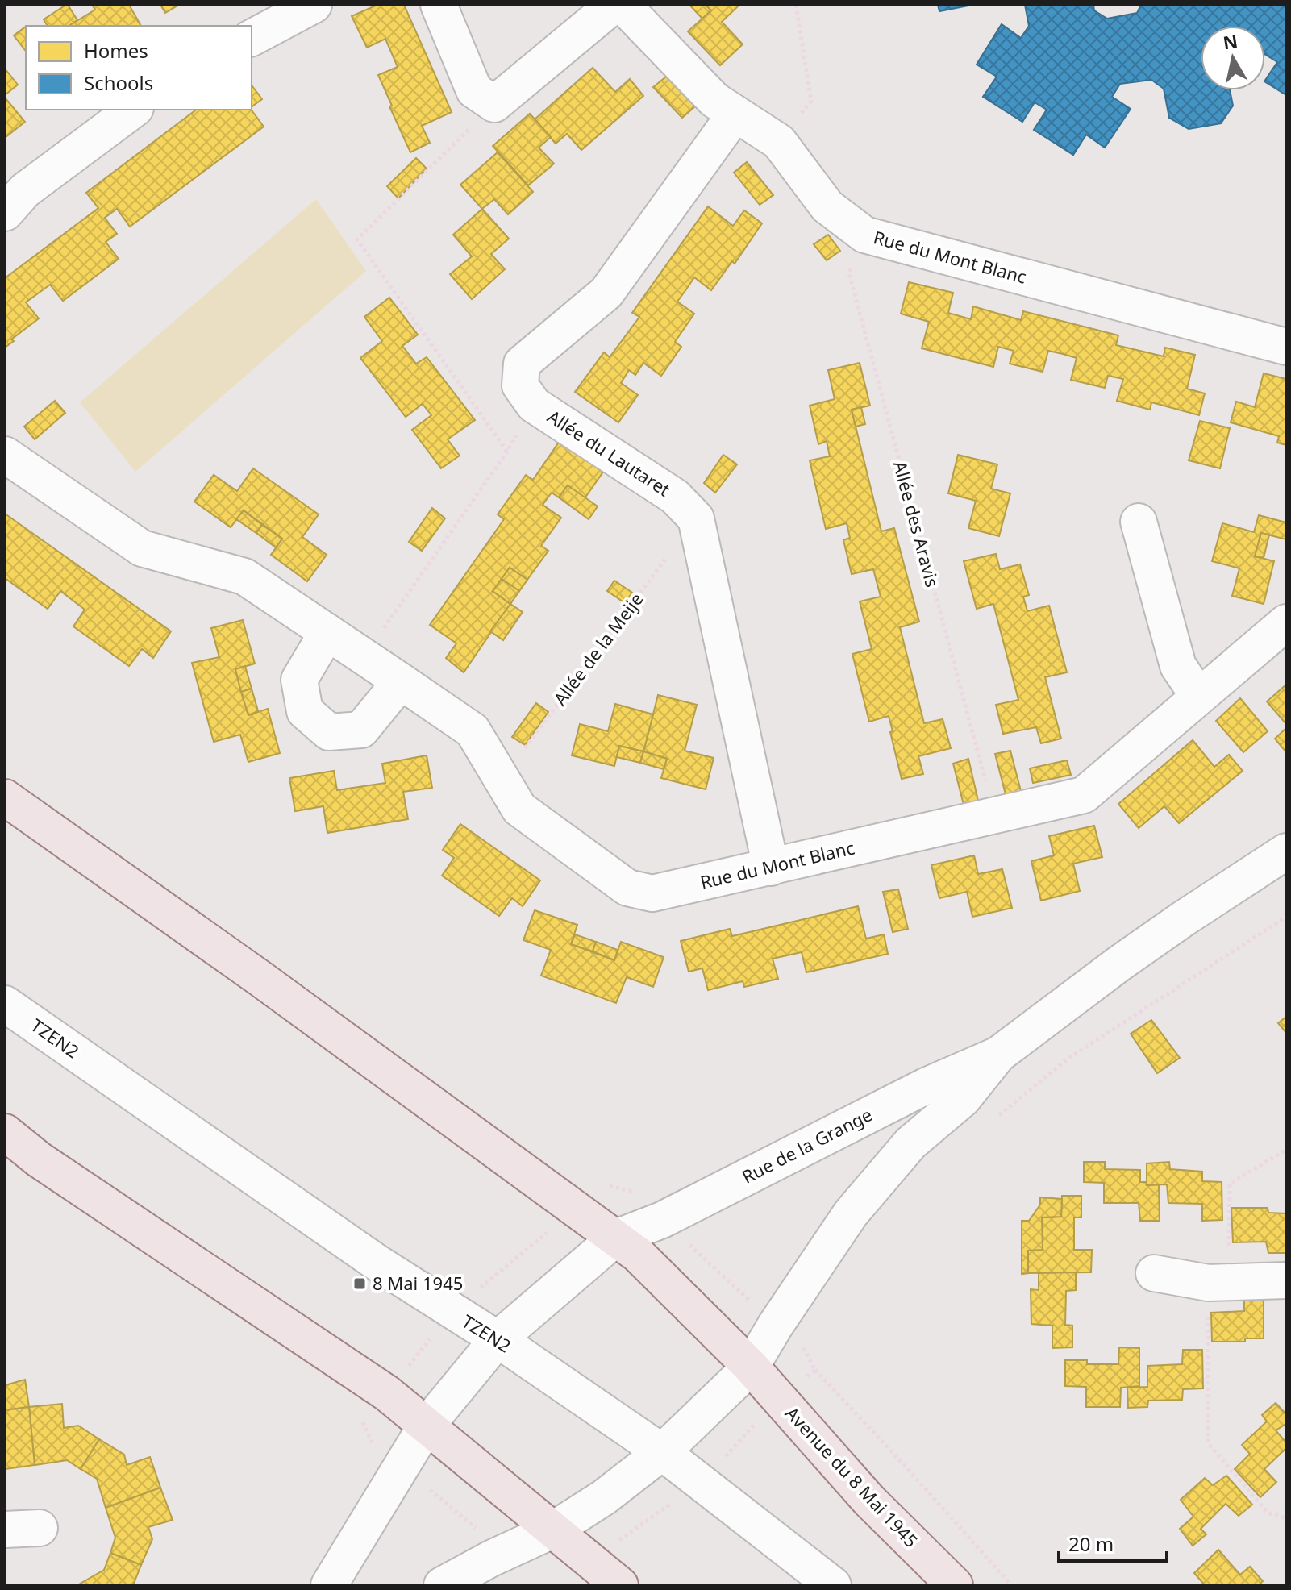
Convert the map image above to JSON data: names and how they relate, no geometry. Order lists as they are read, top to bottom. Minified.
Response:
{"streets":{"main road":["Avenue du 8 Mai 1945"],"street":["Rue du Mont Blanc","Allée du Lautaret","TZEN2","Rue de la Grange"],"path":["Allée des Aravis","Allée de la Meije"]},"crossings":[["Rue du Mont Blanc","Allée du Lautaret"],["Rue du Mont Blanc","Allée des Aravis"],["Rue du Mont Blanc","Allée de la Meije"],["Allée du Lautaret","Allée de la Meije"],["TZEN2","Rue de la Grange"],["Rue de la Grange","Avenue du 8 Mai 1945"]],"places":{"transit":["8 Mai 1945"]},"legend":["Homes","Schools"],"scale_bar":"20 m","north":"top"}
